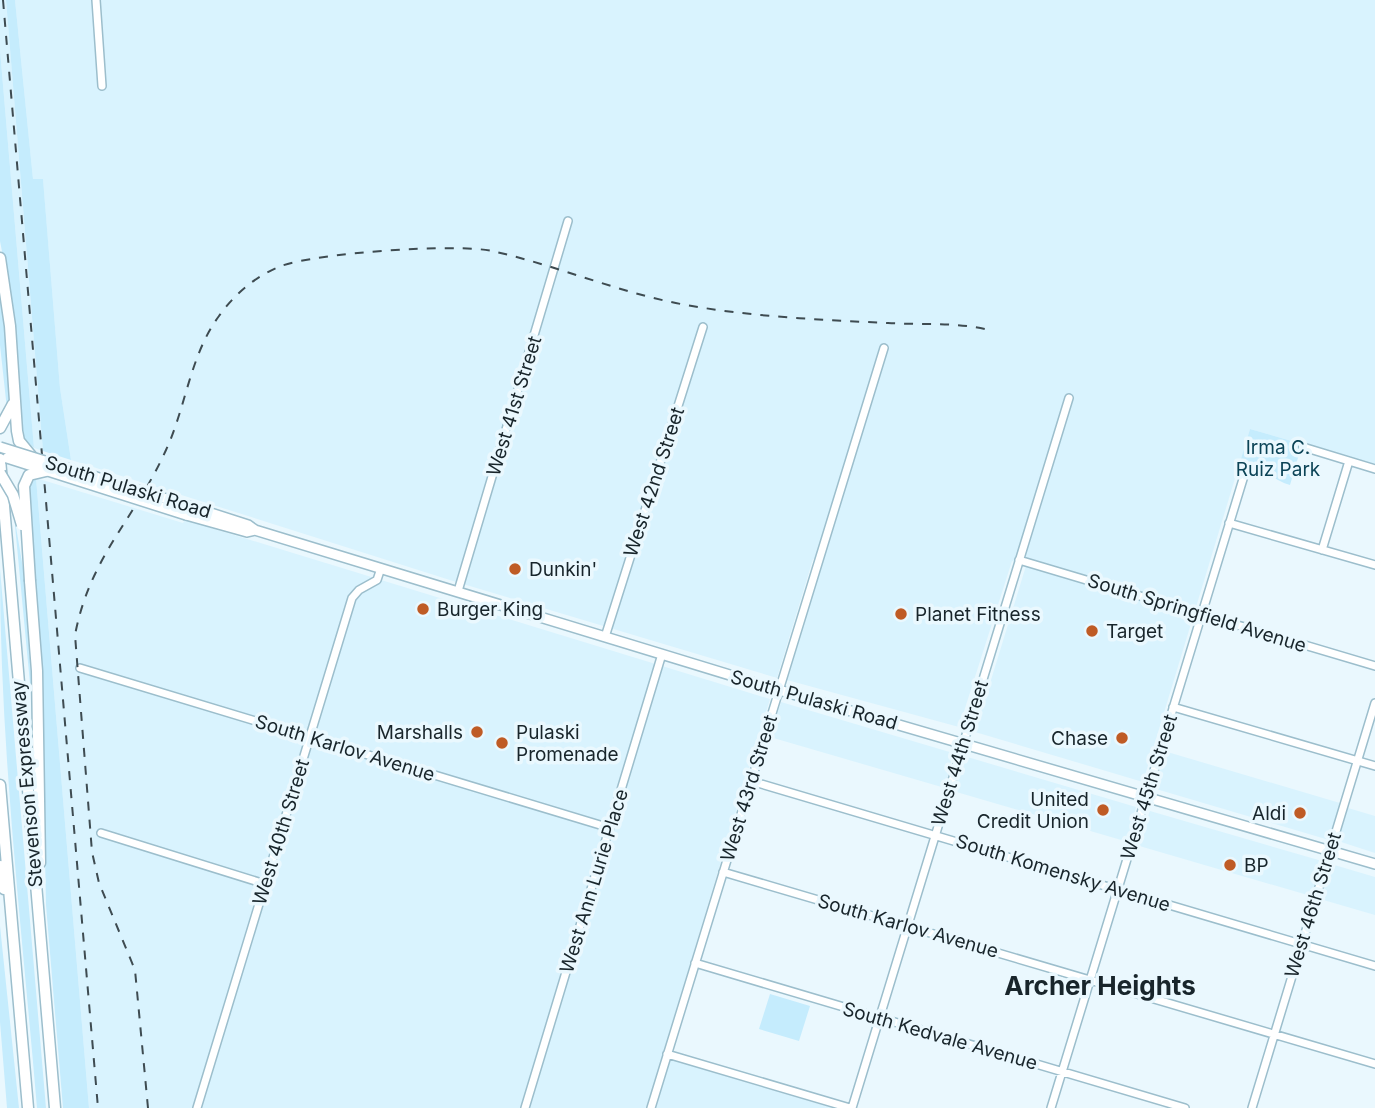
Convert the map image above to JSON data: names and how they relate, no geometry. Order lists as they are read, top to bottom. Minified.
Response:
{"streets":{"highway":["Stevenson Expressway"],"main road":["South Pulaski Road"],"street":["West 41st Street","West 42nd Street","South Springfield Avenue","South Karlov Avenue","West 44th Street","West 45th Street","West 43rd Street","West 40th Street","South Komensky Avenue","West Ann Lurie Place","West 46th Street","South Kedvale Avenue"]},"crossings":[["West 41st Street","South Pulaski Road"],["West 42nd Street","South Pulaski Road"],["South Pulaski Road","West 44th Street"],["South Pulaski Road","Stevenson Expressway"],["South Pulaski Road","West 45th Street"],["South Pulaski Road","West 43rd Street"],["South Pulaski Road","West 40th Street"],["South Pulaski Road","West Ann Lurie Place"],["South Pulaski Road","West 46th Street"],["South Springfield Avenue","West 44th Street"],["South Springfield Avenue","West 45th Street"],["South Karlov Avenue","West 44th Street"],["South Karlov Avenue","West 45th Street"],["South Karlov Avenue","West 43rd Street"],["South Karlov Avenue","West 40th Street"],["South Karlov Avenue","West Ann Lurie Place"],["South Karlov Avenue","West 46th Street"],["West 44th Street","South Komensky Avenue"],["West 44th Street","South Kedvale Avenue"],["West 45th Street","South Komensky Avenue"],["West 45th Street","South Kedvale Avenue"],["West 43rd Street","South Komensky Avenue"],["West 43rd Street","South Kedvale Avenue"],["South Komensky Avenue","West 46th Street"]],"districts":["Archer Heights"],"parks":["Irma C. Ruiz Park"],"places":["Dunkin'","Burger King","Planet Fitness","Target","Marshalls","Chase","Pulaski Promenade","United Credit Union","Aldi","BP"]}
